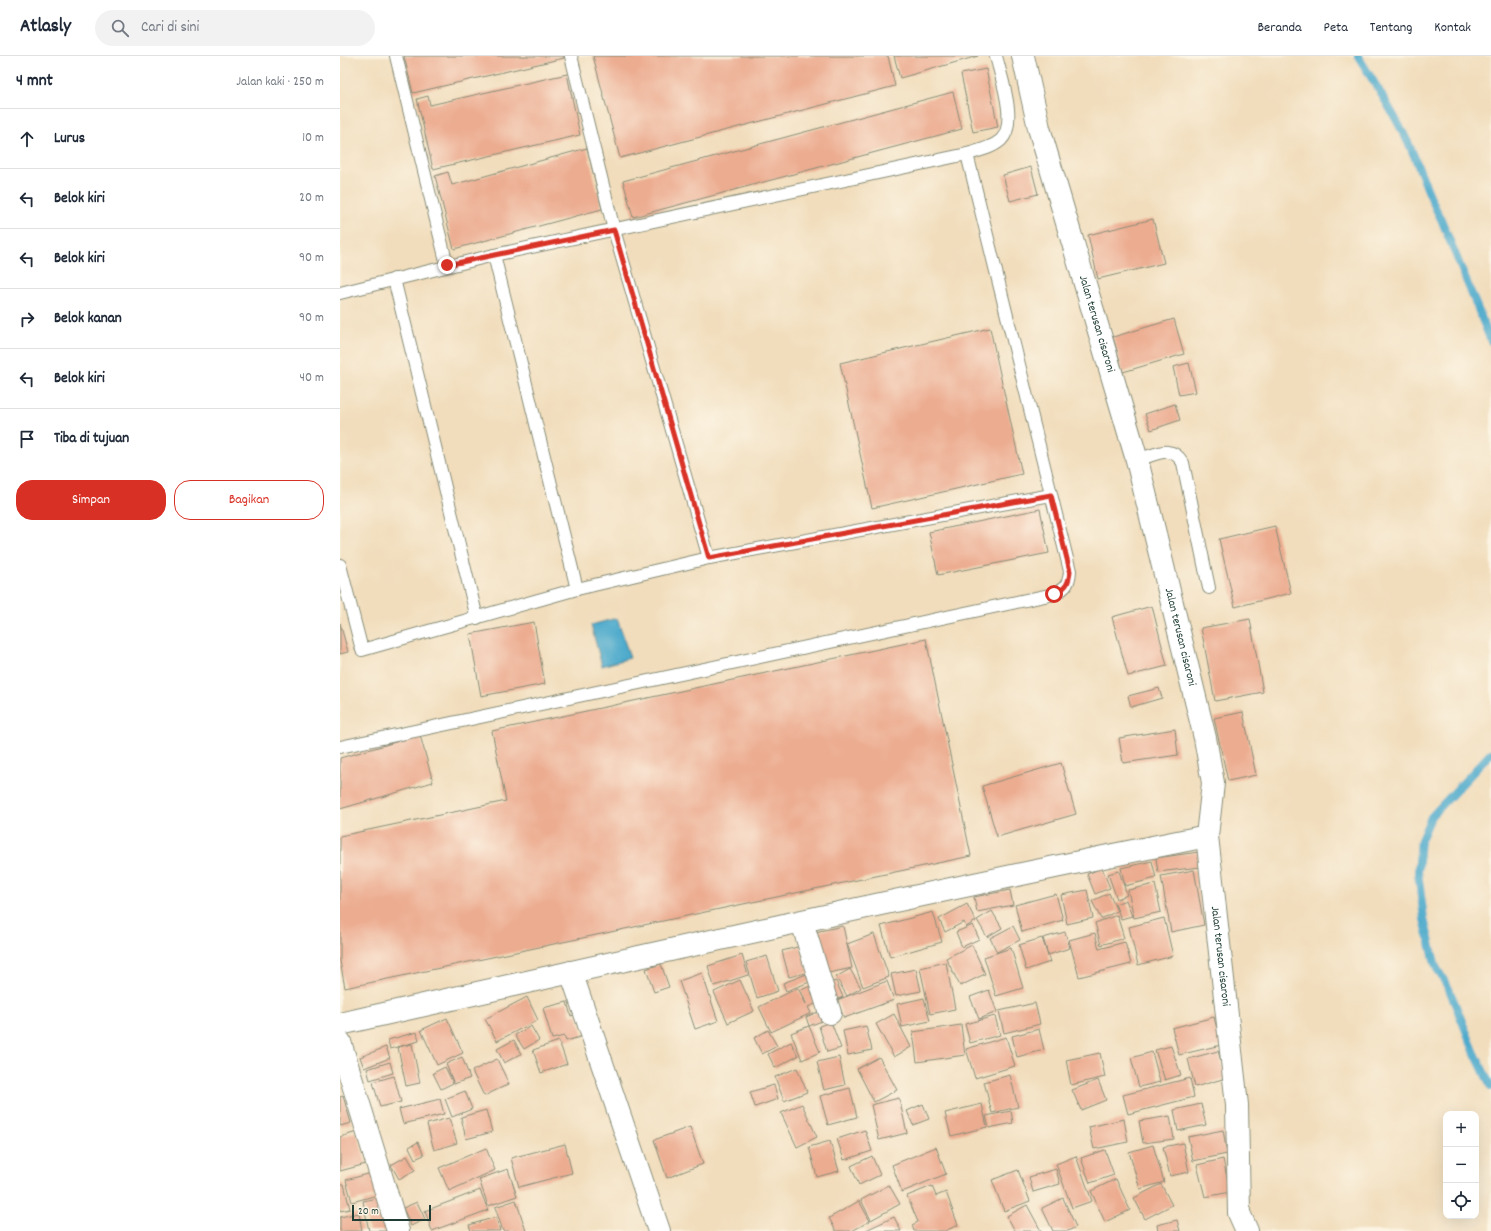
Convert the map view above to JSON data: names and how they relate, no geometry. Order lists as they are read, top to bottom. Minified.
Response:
{"streets":{"street":["Jalan terusan cisaroni"]},"scale_bar":"20 m","page":{"header":"Atlasly","search":"Cari di sini","nav":["Beranda","Peta","Tentang","Kontak"],"heading":["4 mnt","Jalan kaki · 250 m"],"list":[["Lurus","10 m"],["Belok kiri","20 m"],["Belok kiri","90 m"],["Belok kanan","90 m"],["Belok kiri","40 m"],"Tiba di tujuan"],"buttons":["Simpan","Bagikan"],"map_buttons":["+","−"],"scale":"20 m"}}
